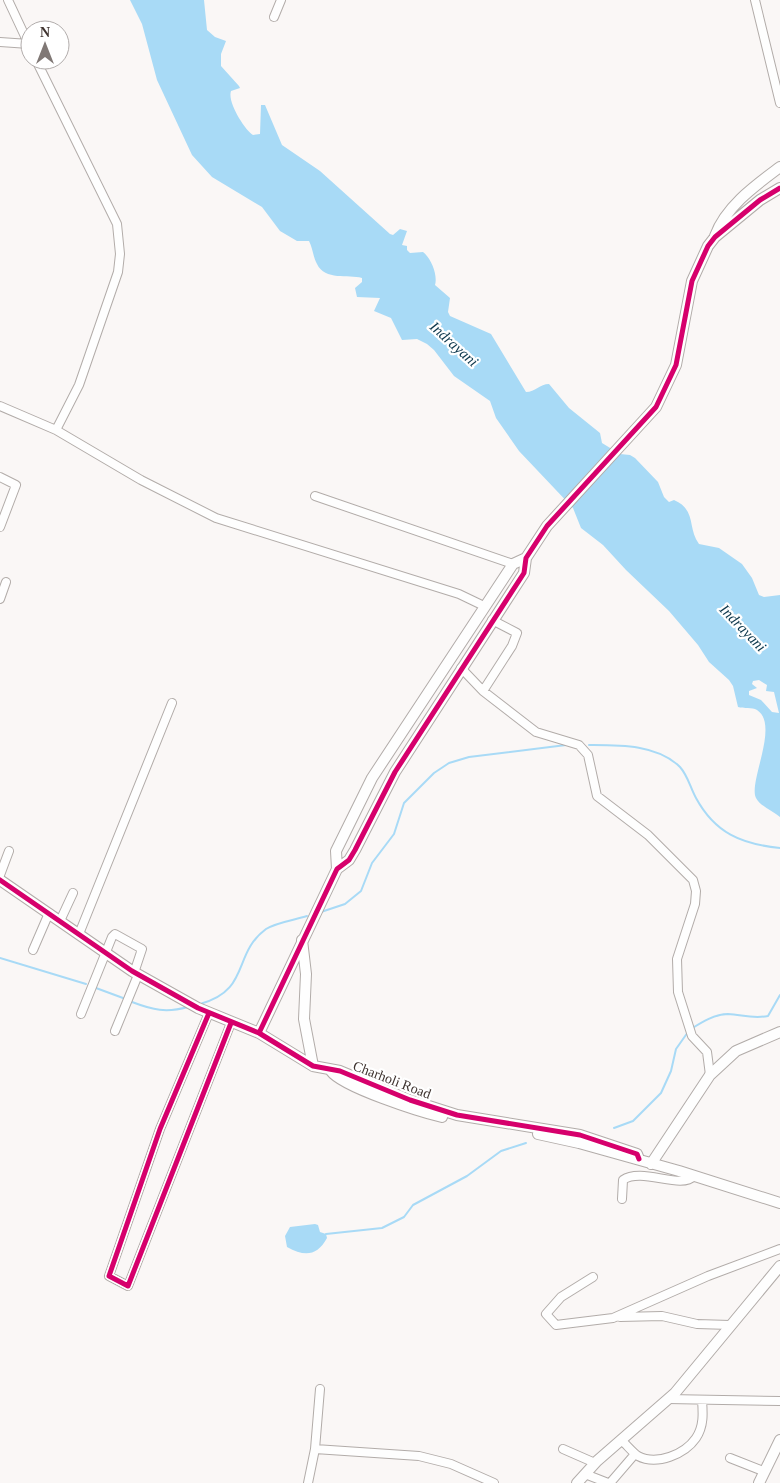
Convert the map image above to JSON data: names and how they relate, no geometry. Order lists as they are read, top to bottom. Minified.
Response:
{"streets":{"street":["Charholi Road"]},"water":["Indrayani"],"north":"top"}
